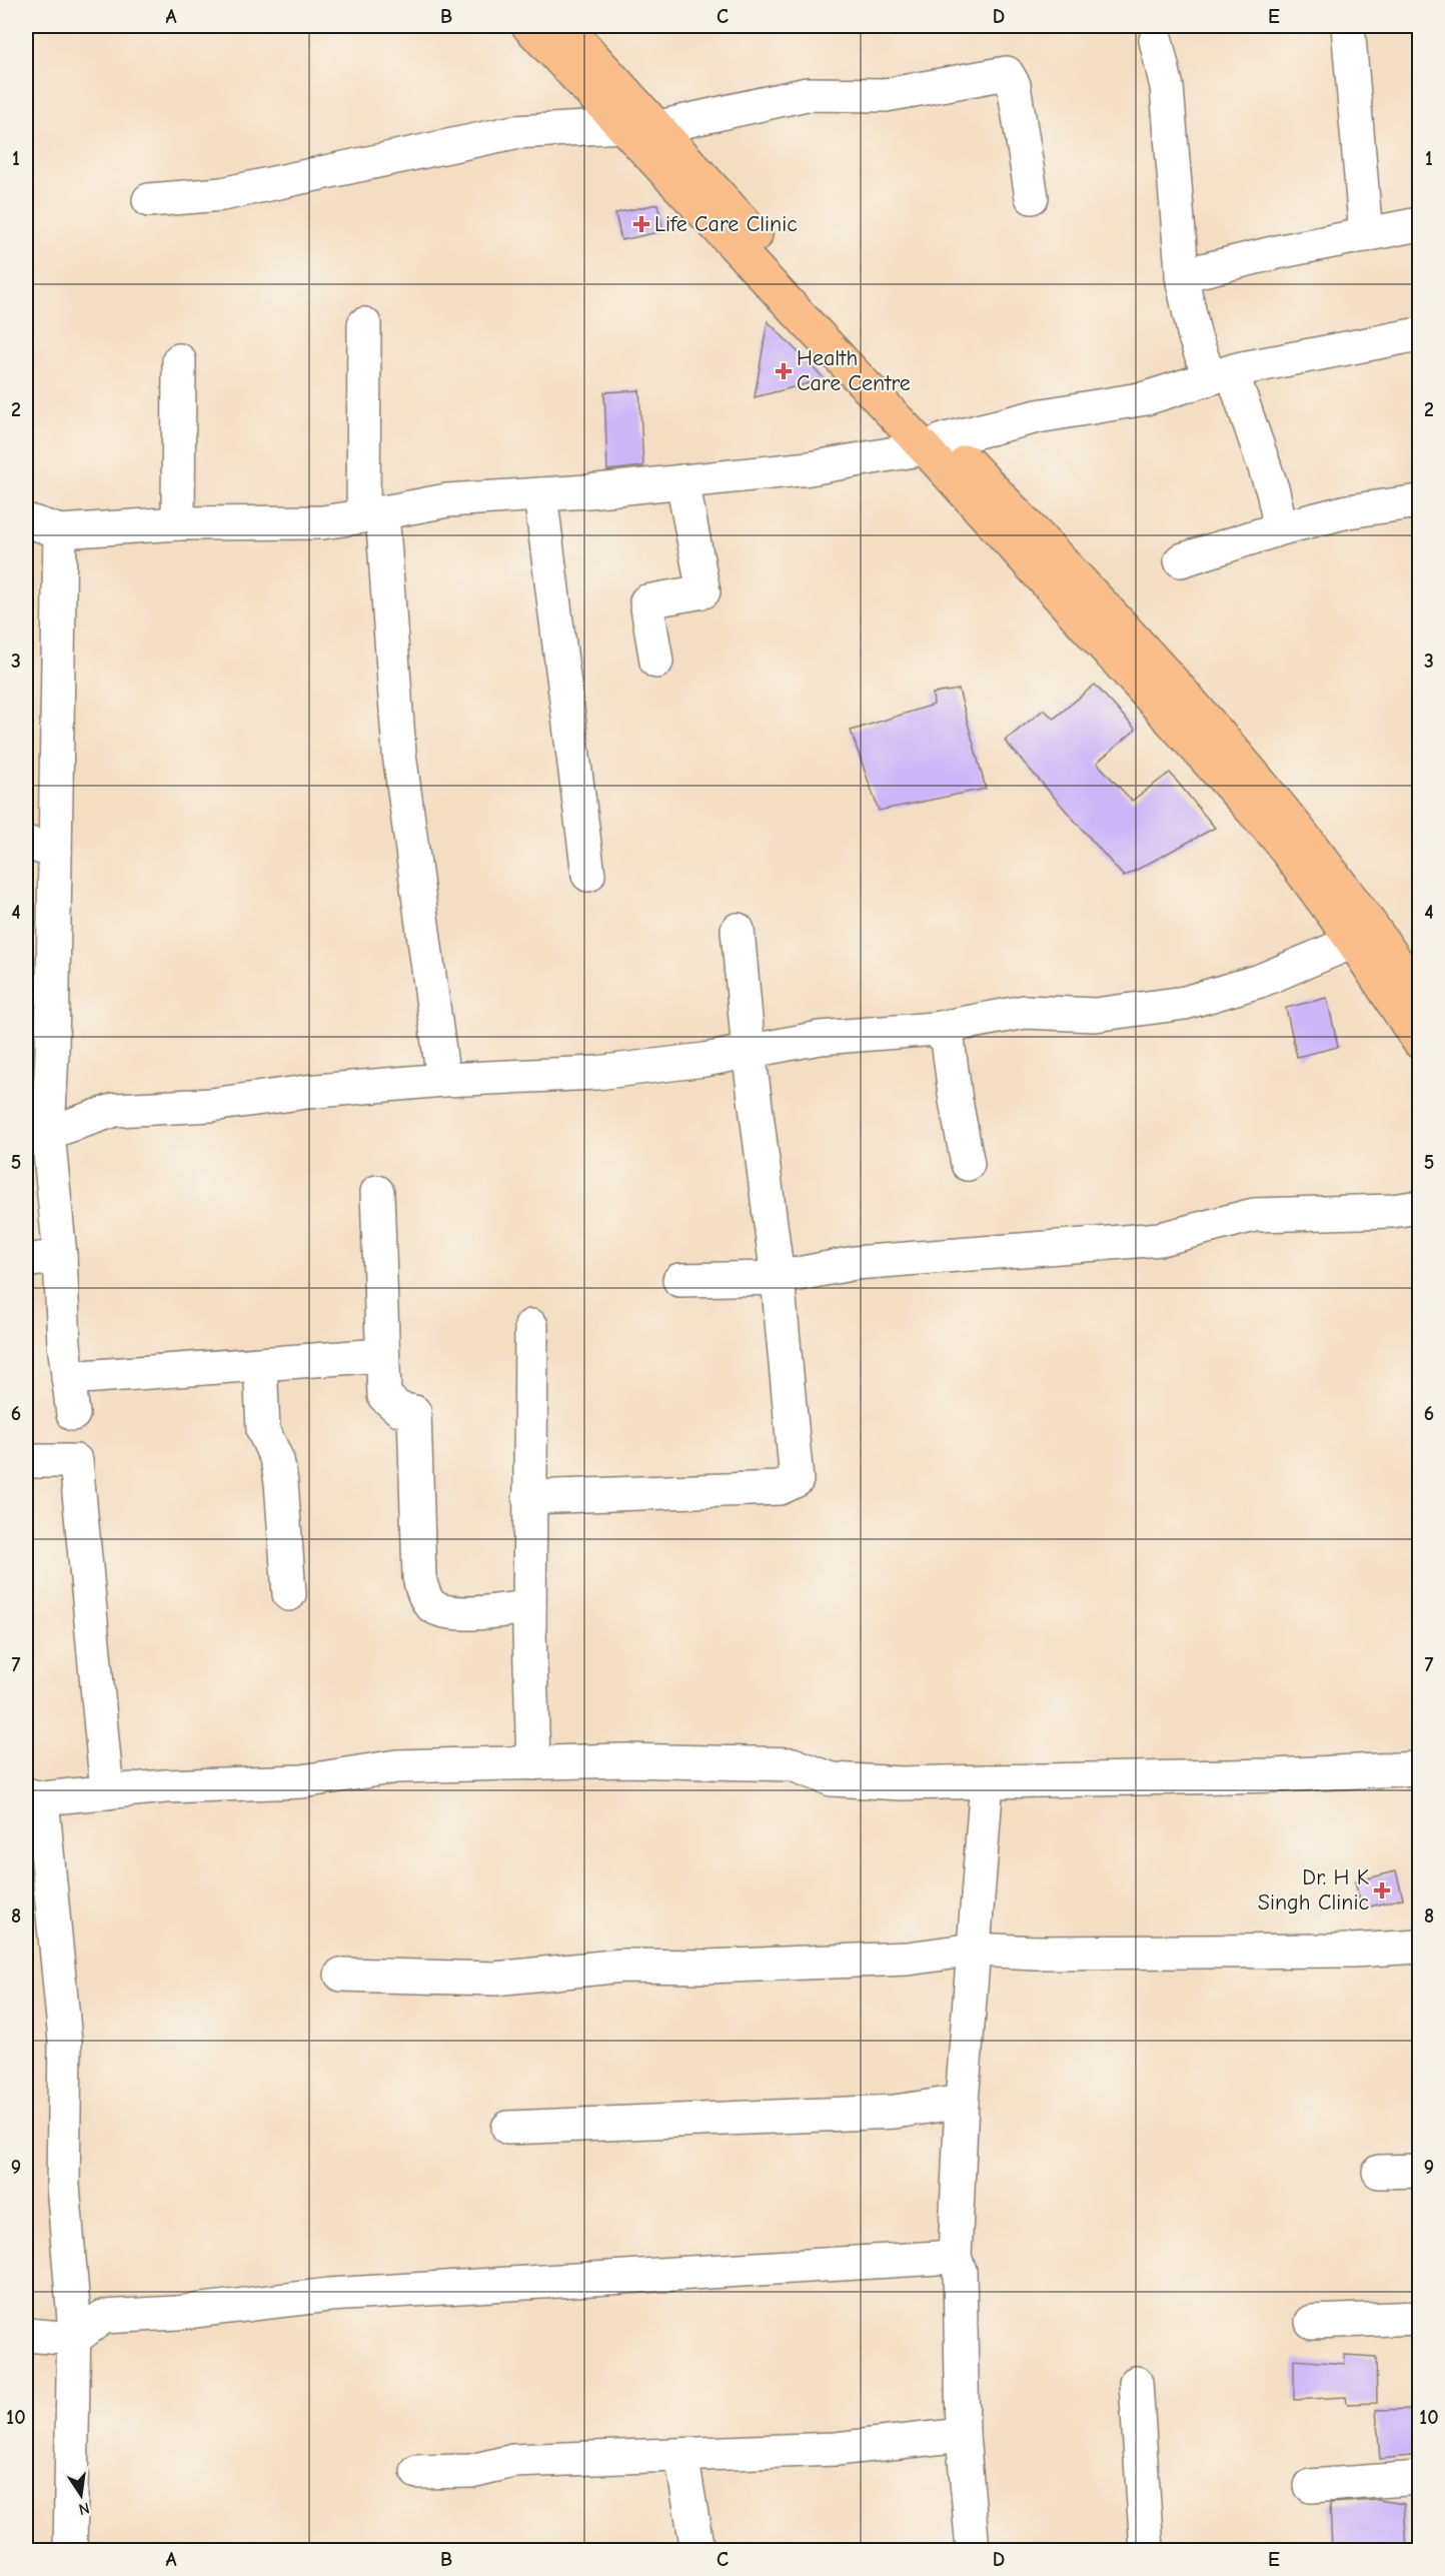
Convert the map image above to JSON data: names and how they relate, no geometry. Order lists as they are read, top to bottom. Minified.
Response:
{"places":{"health":["Life Care Clinic","Health Care Centre","Dr. H K Singh Clinic"]},"north":"bottom","grid":{"columns":["A","B","C","D","E"],"rows":["1","2","3","4","5","6","7","8","9","10"]}}
